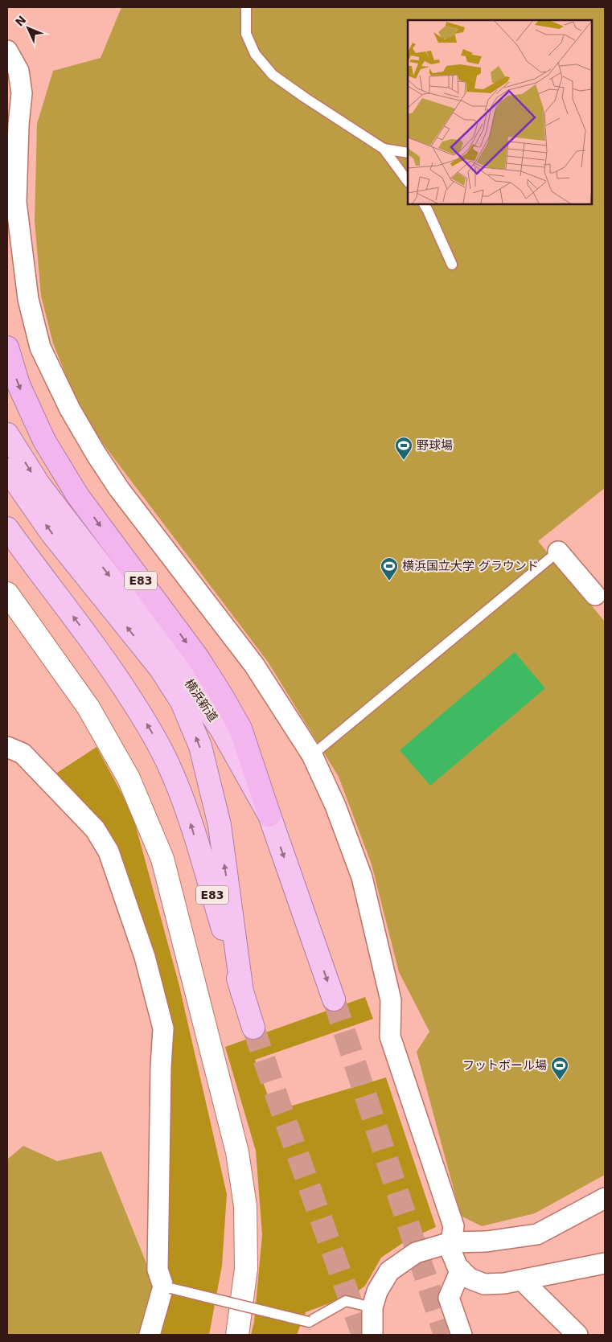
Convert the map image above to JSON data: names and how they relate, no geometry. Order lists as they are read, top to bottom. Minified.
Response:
{"streets":{"highway":["E83","横浜新道"]},"crossings":[["E83","横浜新道"]],"places":{"sports":["野球場","横浜国立大学 グラウンド","フットボール場"]},"north":"top left"}
